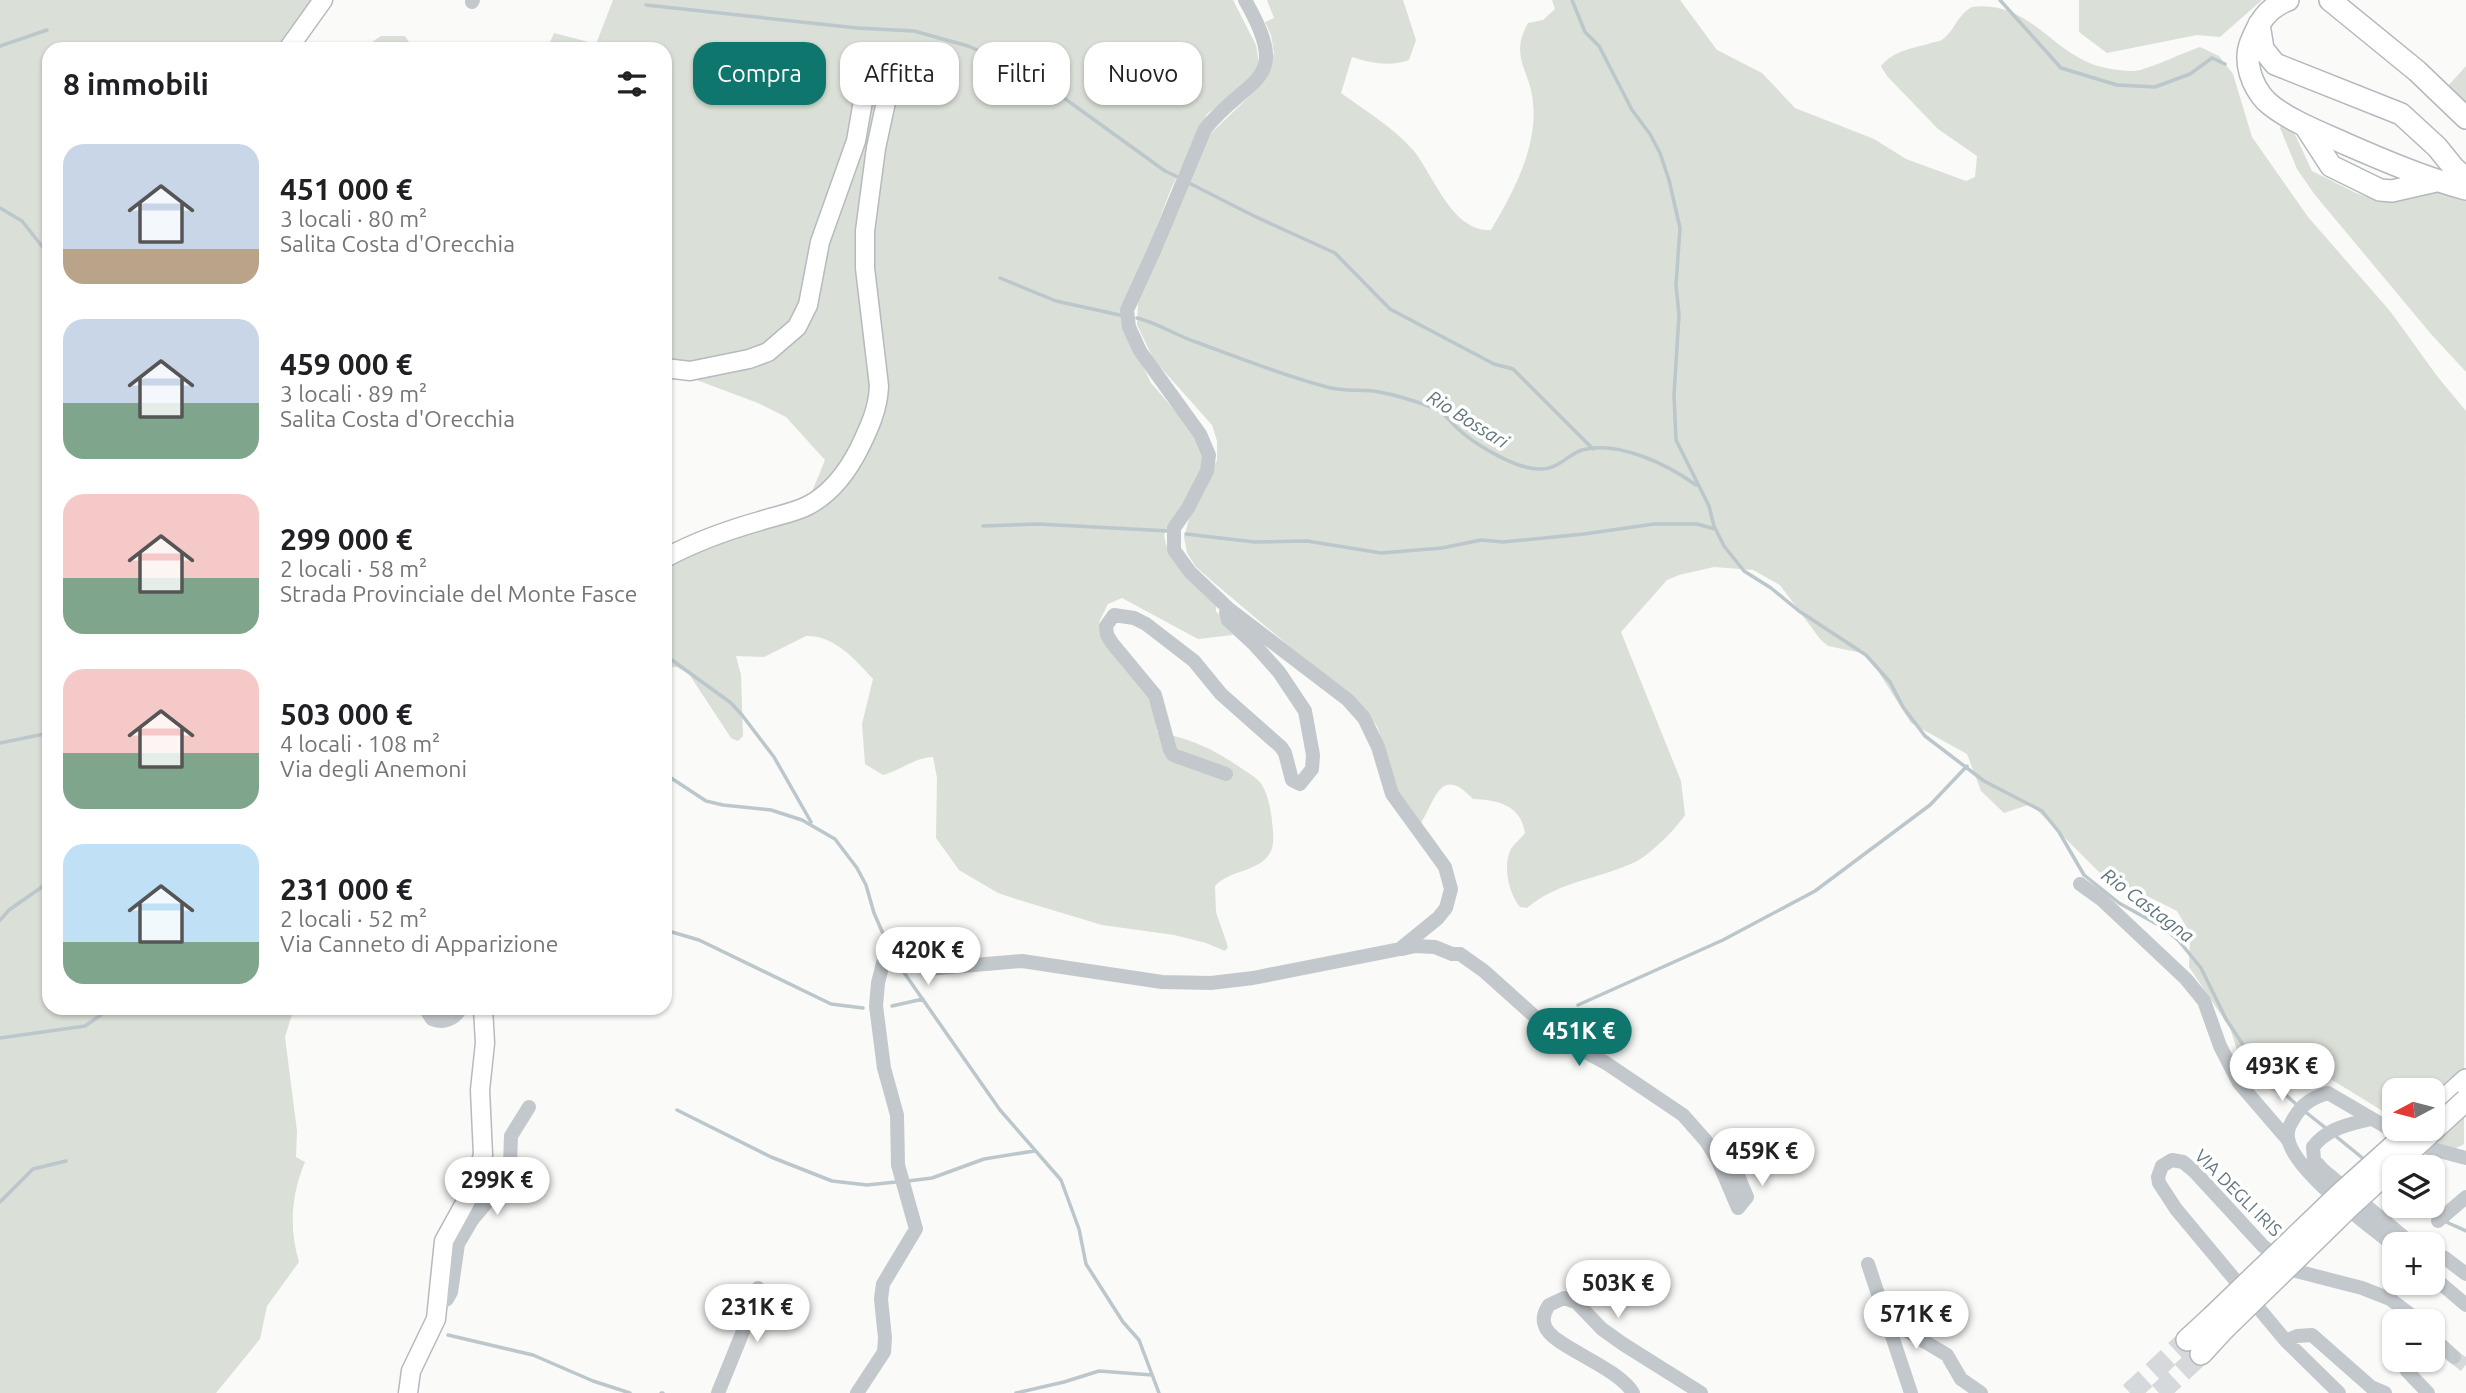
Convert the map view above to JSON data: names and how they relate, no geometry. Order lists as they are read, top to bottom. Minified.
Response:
{"streets":{"street":["VIA DEGLI IRIS"]},"water":["Rio Bossari","Rio Castagna"],"north":"left","page":{"chip":["Compra","Affitta","Filtri","Nuovo"],"heading":"8 immobili","list":[{"name":"451 000 €","note":"3 locali · 80 m² · Salita Costa d'Orecchia"},{"name":"459 000 €","note":"3 locali · 89 m² · Salita Costa d'Orecchia"},{"name":"299 000 €","note":"2 locali · 58 m² · Strada Provinciale del Monte Fasce"},{"name":"503 000 €","note":"4 locali · 108 m² · Via degli Anemoni"},{"name":"231 000 €","note":"2 locali · 52 m² · Via Canneto di Apparizione"}],"price":["420K €","451K €","493K €","459K €","299K €","503K €","231K €","571K €"],"map_buttons":["+","−"]}}
